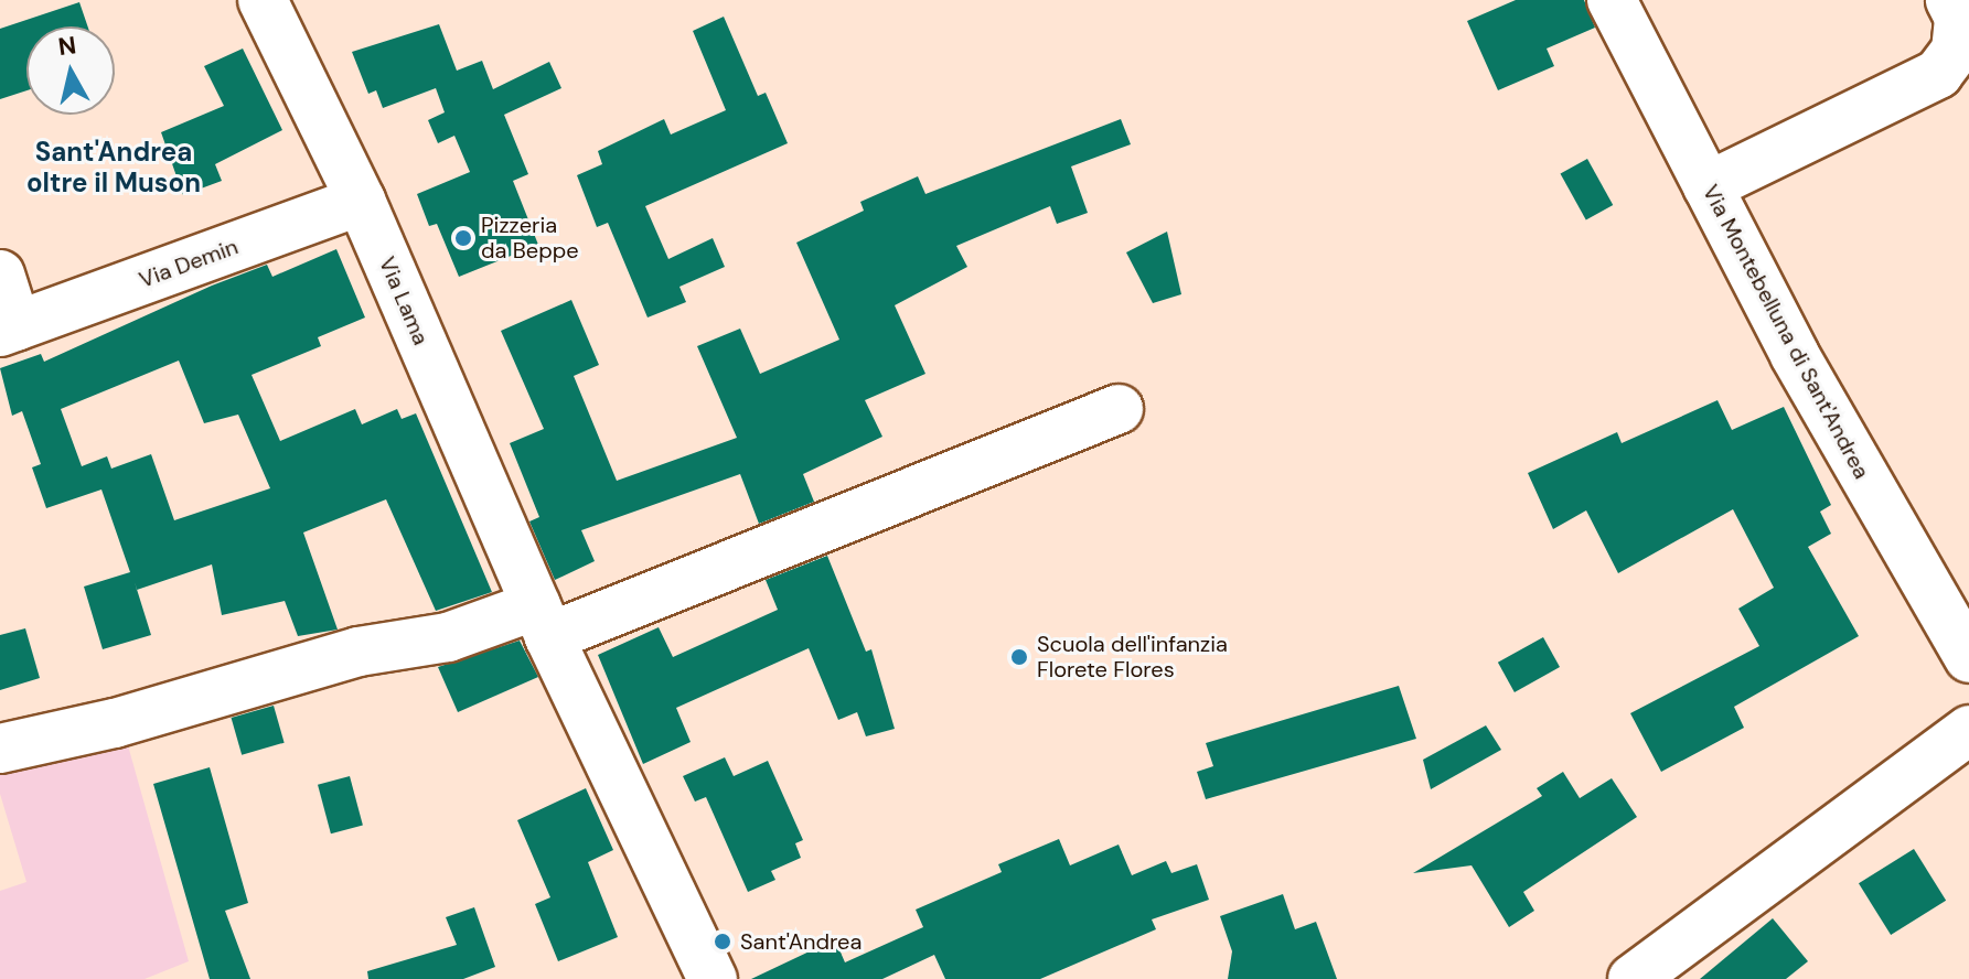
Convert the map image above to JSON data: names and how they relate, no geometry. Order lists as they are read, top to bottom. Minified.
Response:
{"streets":{"street":["Via Demin","Via Lama","Via Montebelluna di Sant'Andrea"]},"crossings":[["Via Demin","Via Lama"]],"districts":["Sant'Andrea oltre il Muson"],"places":["Pizzeria da Beppe","Scuola dell'infanzia Florete Flores","Sant'Andrea"],"north":"top"}
